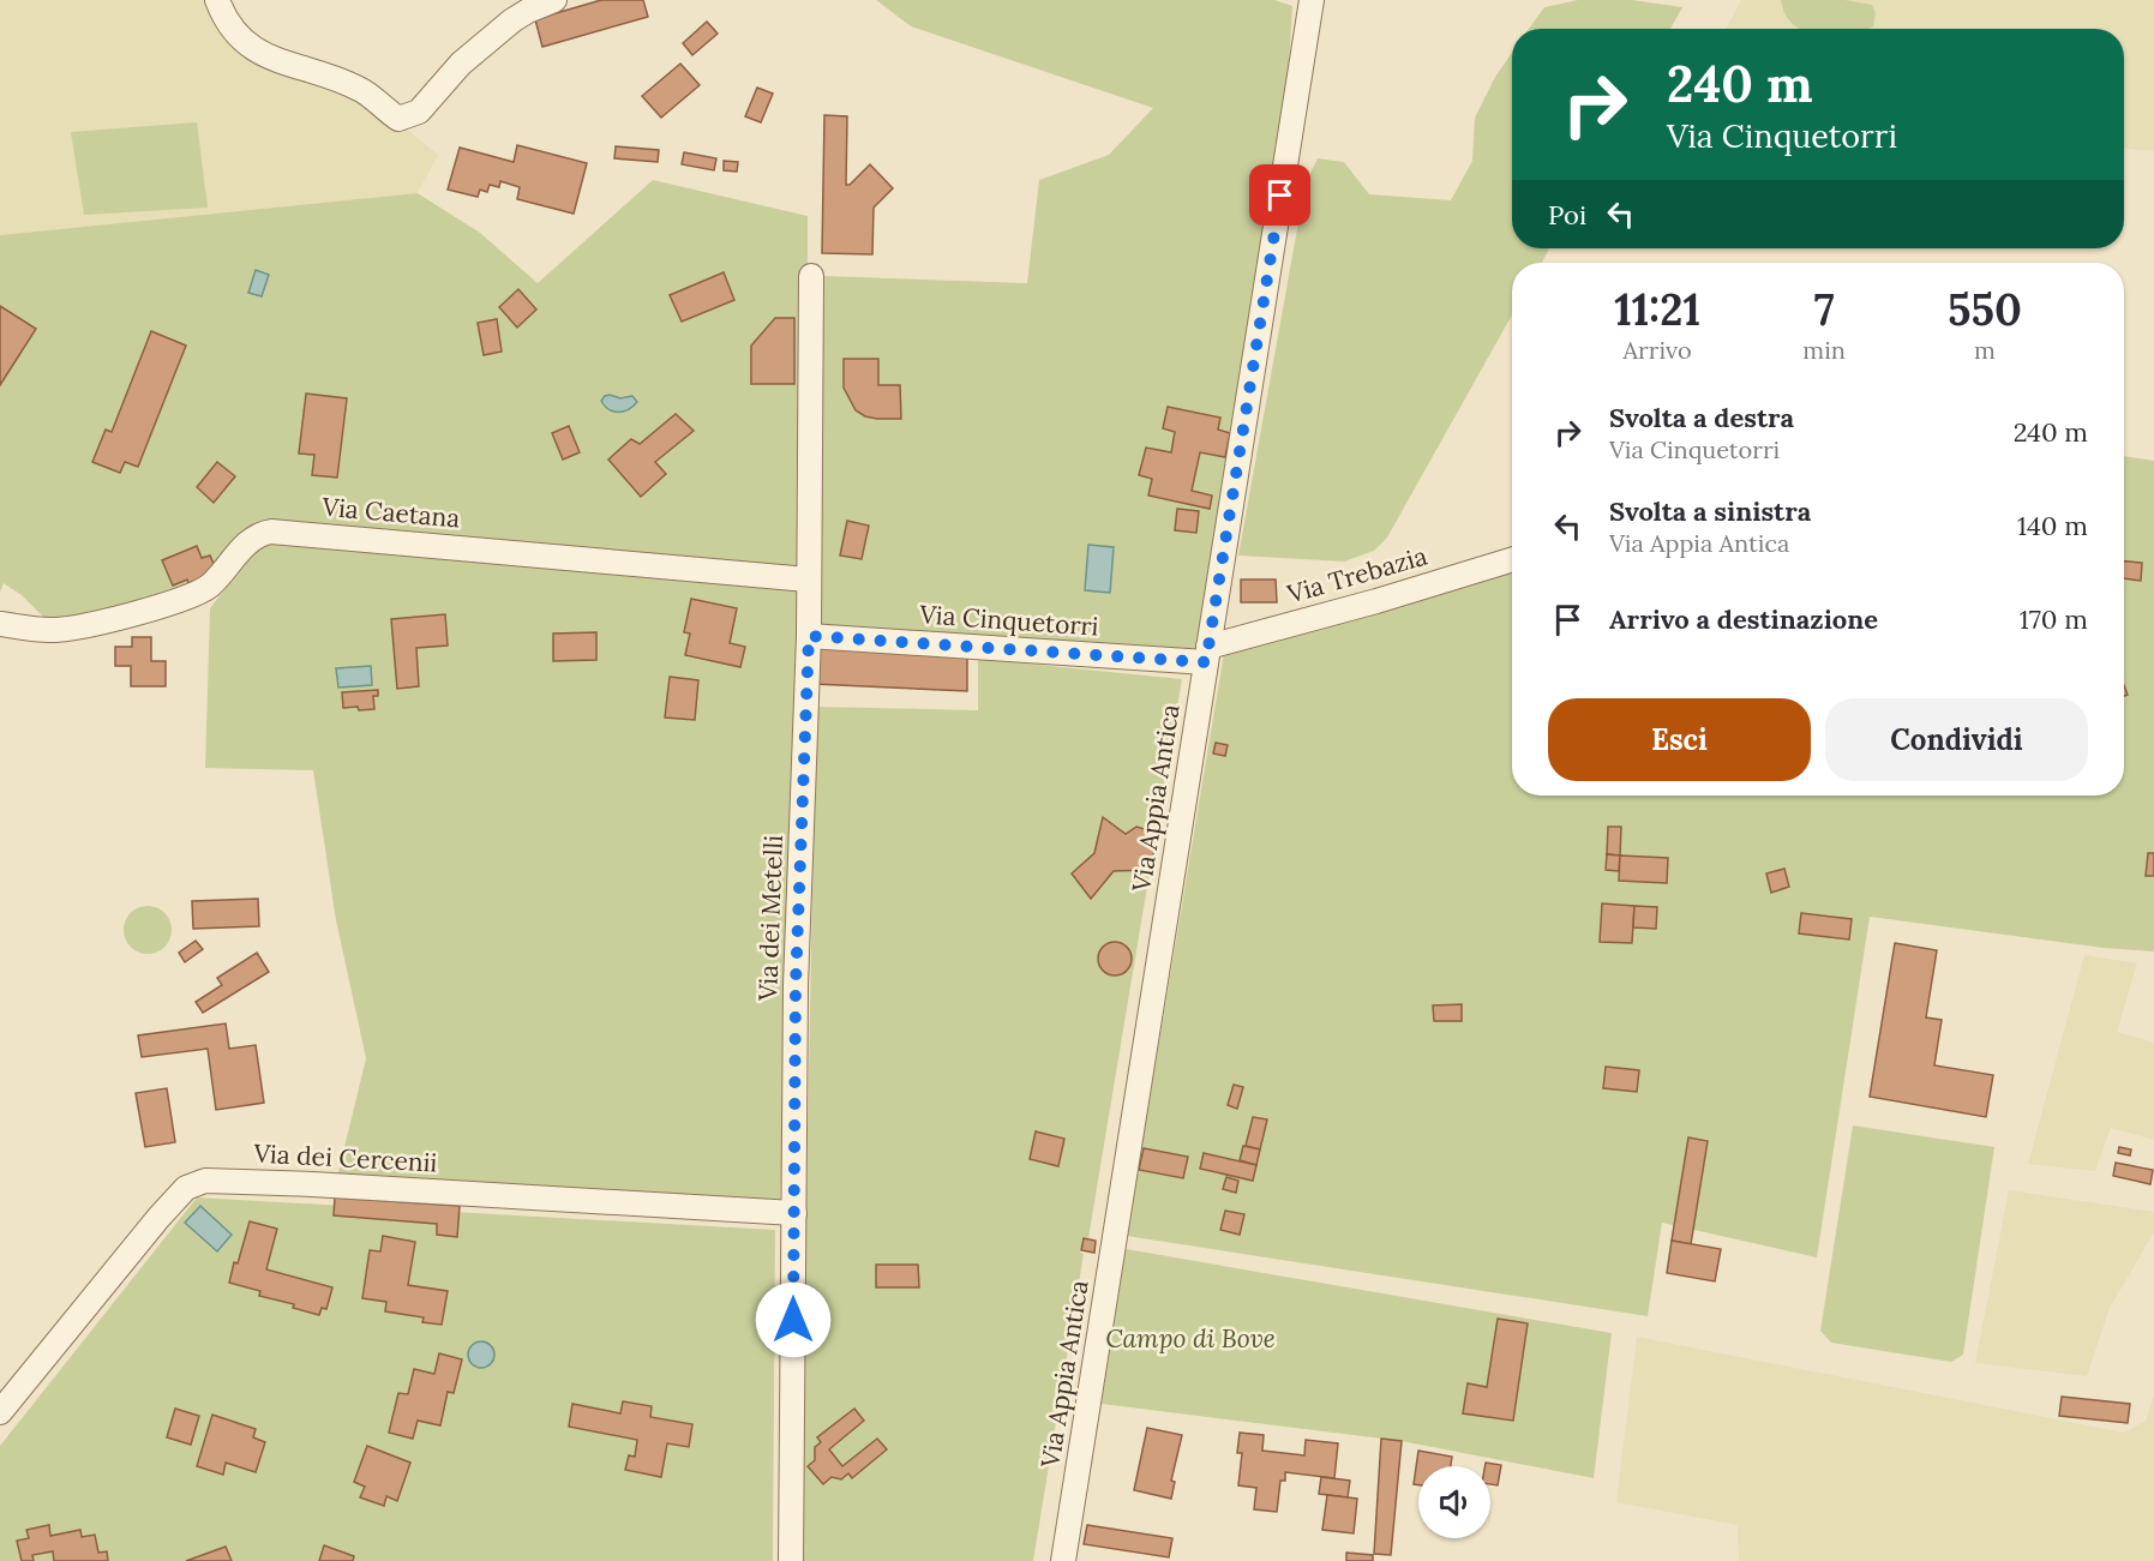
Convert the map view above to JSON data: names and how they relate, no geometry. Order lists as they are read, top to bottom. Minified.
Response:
{"streets":{"street":["Via Caetana","Via Trebazia","Via Cinquetorri","Via Appia Antica","Via dei Metelli","Via dei Cercenii"]},"crossings":[["Via Caetana","Via dei Metelli"],["Via Trebazia","Via Cinquetorri"],["Via Trebazia","Via Appia Antica"],["Via Cinquetorri","Via Appia Antica"],["Via Cinquetorri","Via dei Metelli"],["Via dei Metelli","Via dei Cercenii"]],"parks":["Campo di Bove"],"page":{"turn":["240 m","Via Cinquetorri"],"then":"Poi","eta":["11:21","Arrivo","7","min","550","m"],"list":[{"name":"Svolta a destra","note":"Via Cinquetorri","value":"240 m"},{"name":"Svolta a sinistra","note":"Via Appia Antica","value":"140 m"},{"name":"Arrivo a destinazione","value":"170 m"}],"buttons":["Esci","Condividi"]}}
